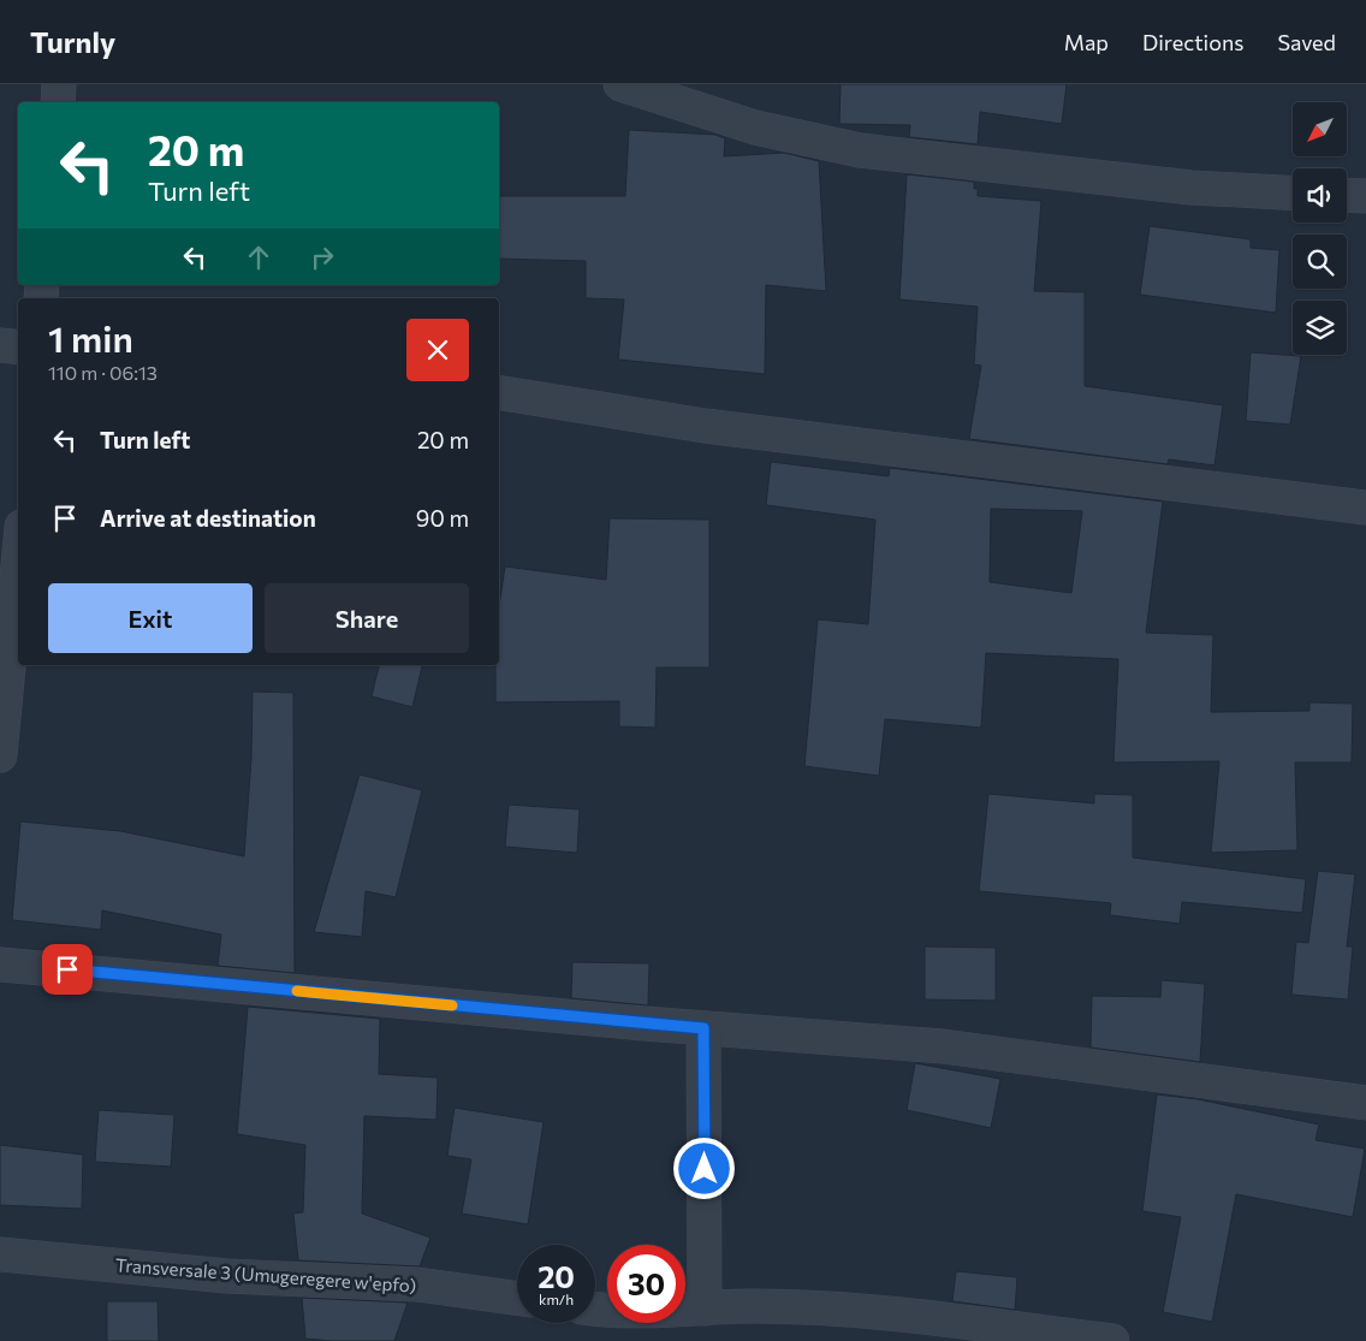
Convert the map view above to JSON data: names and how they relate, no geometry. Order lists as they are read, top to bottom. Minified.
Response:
{"streets":{"street":["Transversale 3 (Umugeregere w'epfo)"]},"north":"bottom left","page":{"header":"Turnly","nav":["Map","Directions","Saved"],"turn":["20 m","Turn left"],"heading":["1 min","110 m · 06:13"],"list":[{"name":"Turn left","value":"20 m"},{"name":"Arrive at destination","value":"90 m"}],"buttons":["Exit","Share"],"speed":"20 km/h","limit":"30"}}
